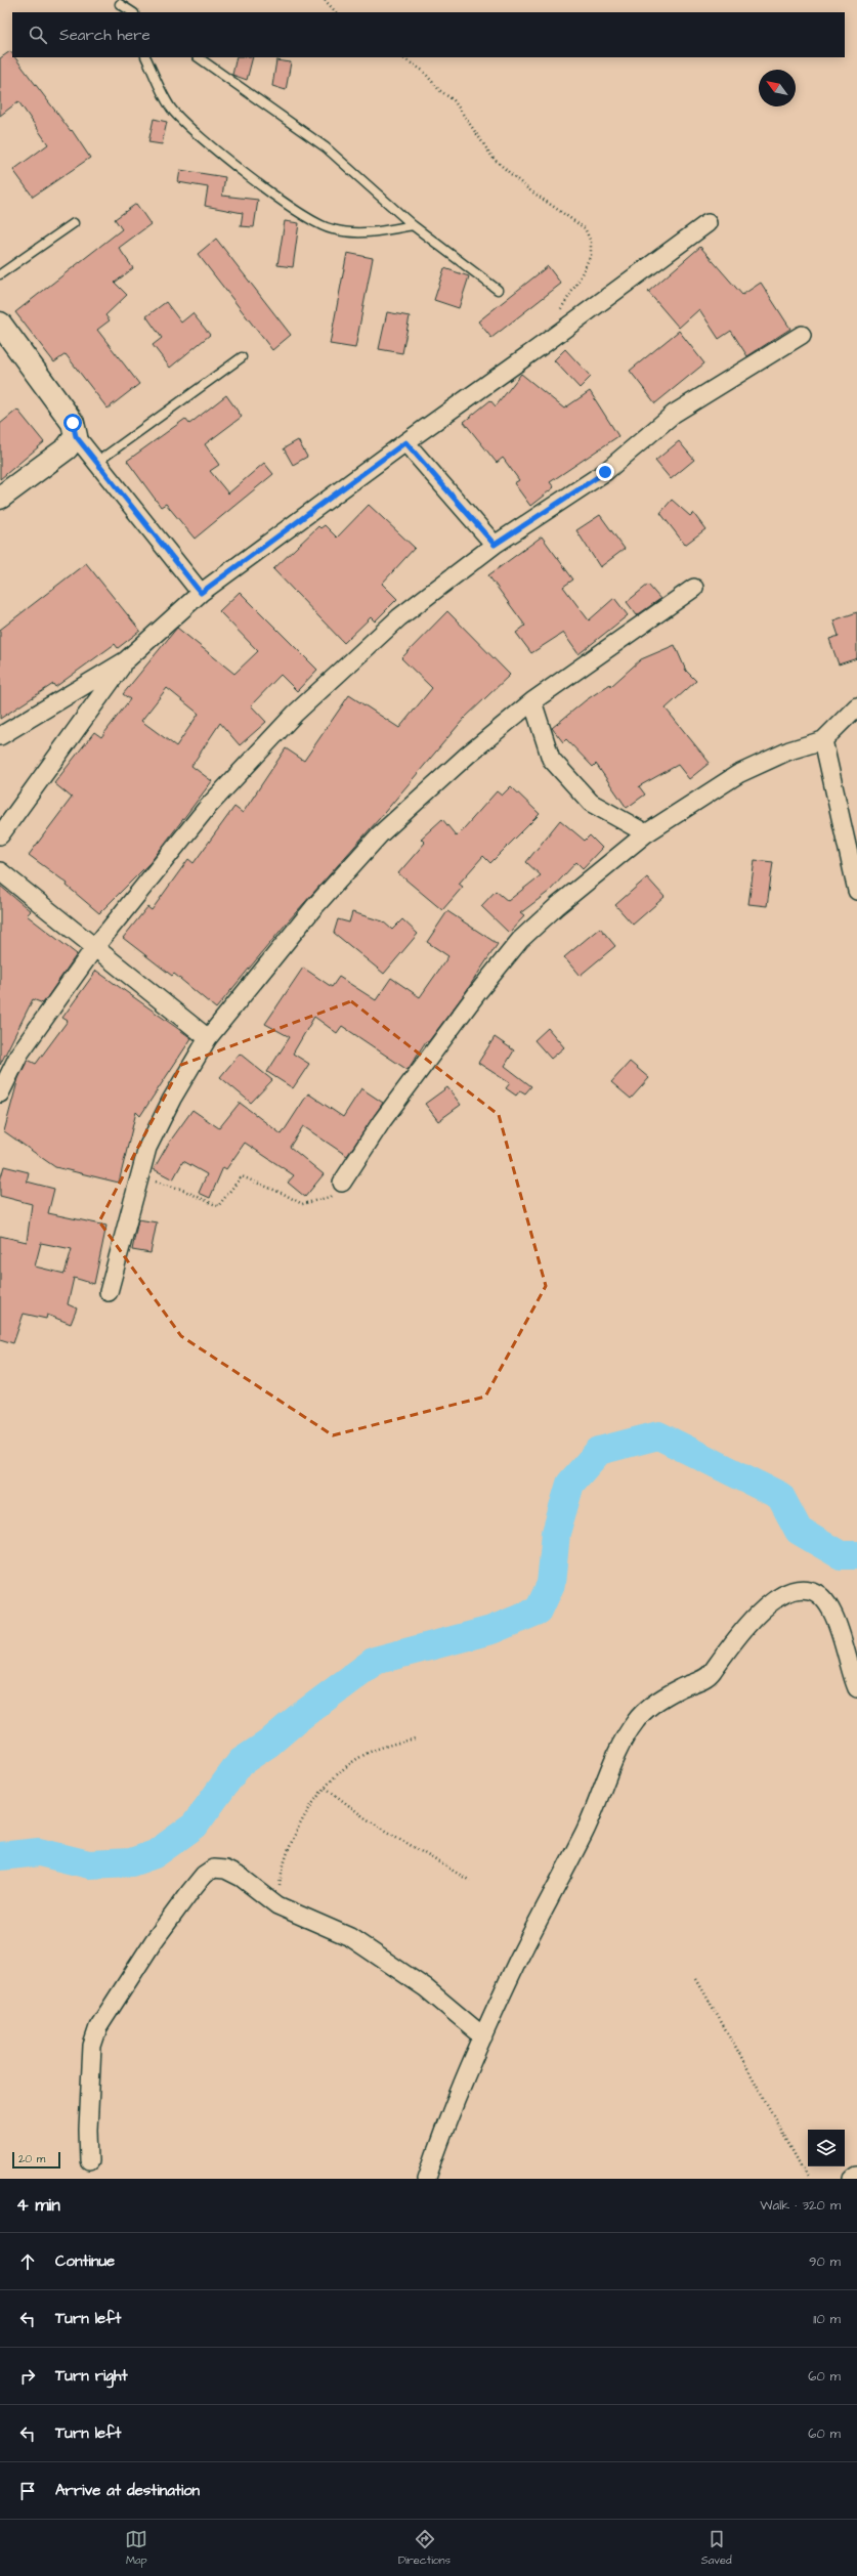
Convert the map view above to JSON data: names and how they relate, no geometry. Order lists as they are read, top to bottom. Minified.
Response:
{"scale_bar":"20 m","north":"top left","page":{"search":"Search here","scale":"20 m","heading":["4 min","Walk · 320 m"],"list":[["Continue","90 m"],["Turn left","110 m"],["Turn right","60 m"],["Turn left","60 m"],"Arrive at destination"],"nav":["Map","Directions","Saved"]}}
